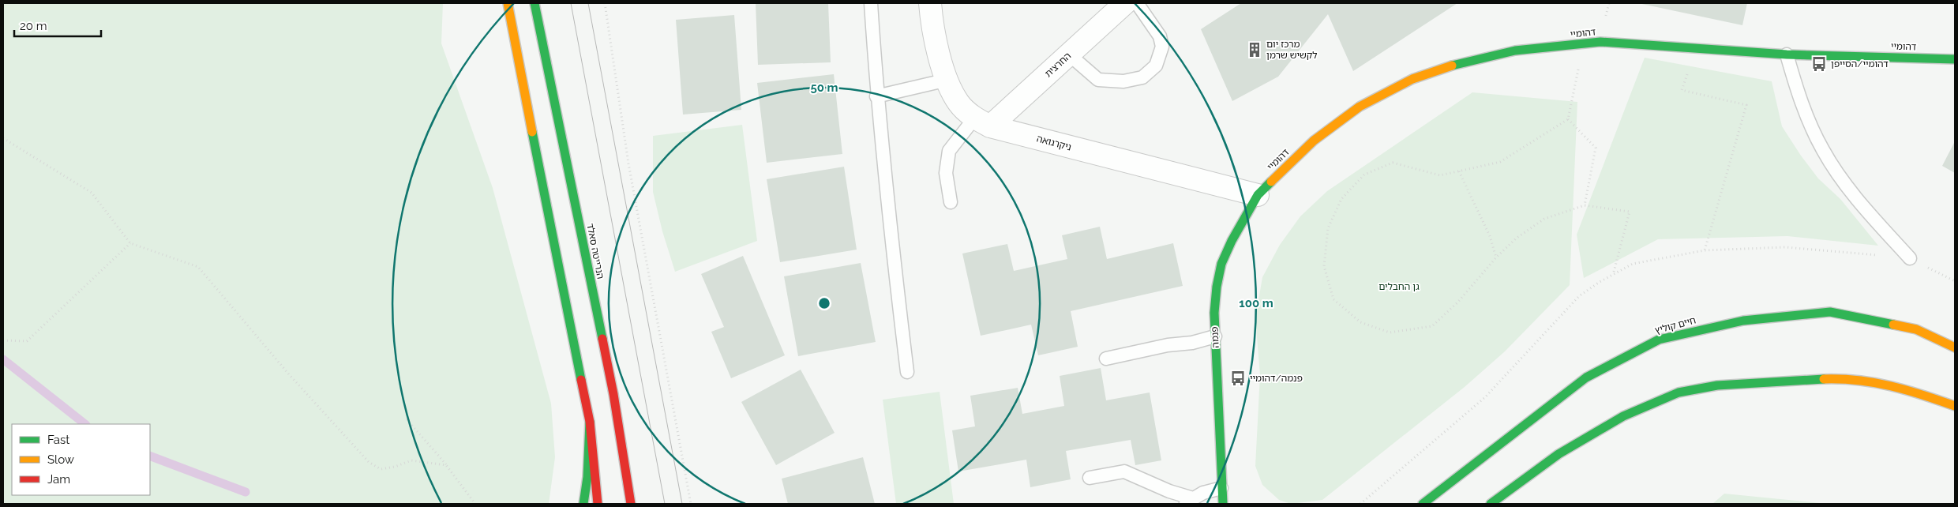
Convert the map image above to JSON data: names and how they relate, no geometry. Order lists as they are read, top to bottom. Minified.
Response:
{"streets":{"main road":["דהומיי","הנרייטה סאלד","חיים קוליץ","פנמה"],"street":["החרצית","ניקרגואה"]},"crossings":[["דהומיי","ניקרגואה"],["דהומיי","פנמה"],["החרצית","ניקרגואה"],["ניקרגואה","פנמה"]],"parks":["גן החבלים"],"places":{"building":["מרכז יום לקשיש שרמן"],"bus stop":["דהומיי/הסייפן","פנמה/דהומיי"]},"legend":["Fast","Slow","Jam"],"scale_bar":"20 m","rings":["50 m","100 m"]}
